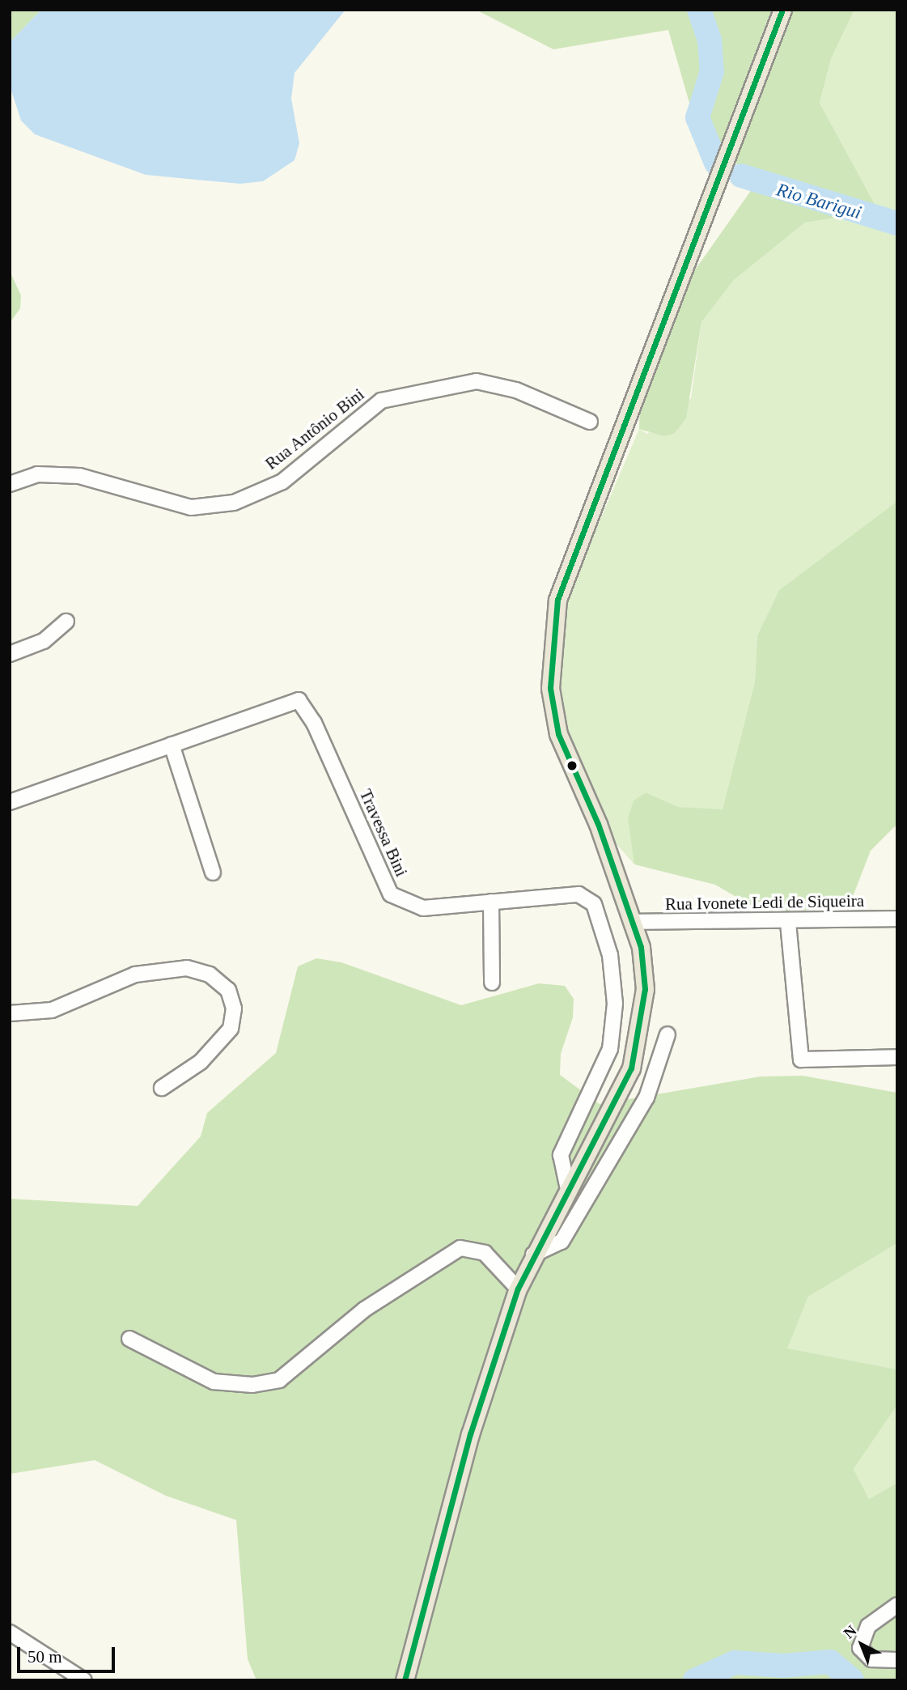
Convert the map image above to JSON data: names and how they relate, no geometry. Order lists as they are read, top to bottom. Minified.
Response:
{"streets":{"street":["Rua Antônio Bini","Travessa Bini","Rua Ivonete Ledi de Siqueira"]},"water":["Rio Barigui"],"scale_bar":"50 m","north":"top left"}
